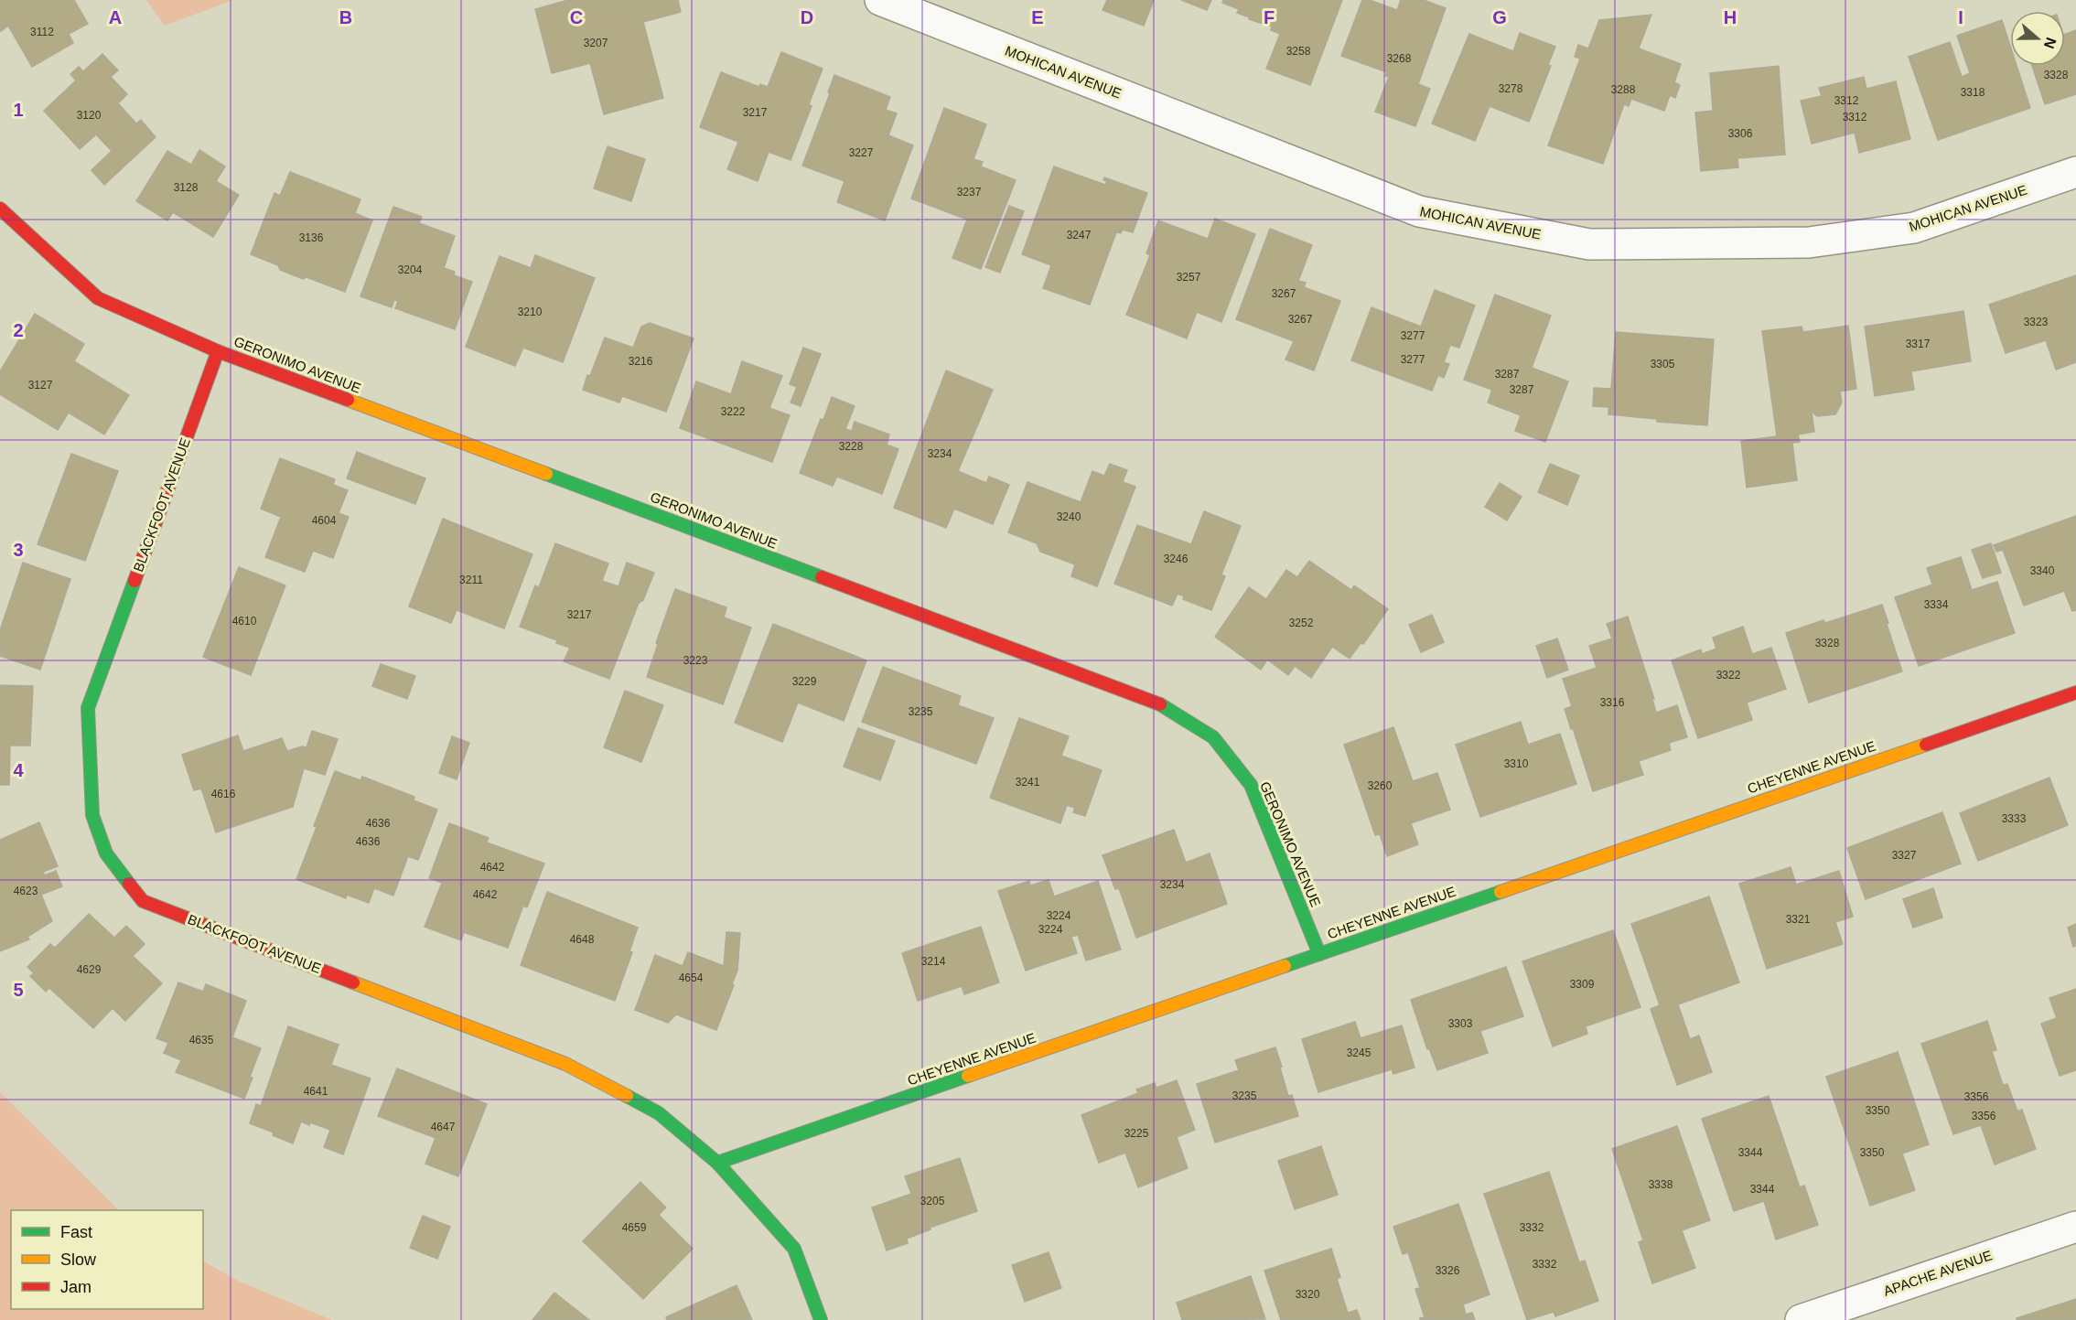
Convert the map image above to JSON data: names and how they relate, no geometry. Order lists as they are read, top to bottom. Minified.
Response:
{"streets":{"street":["MOHICAN AVENUE","GERONIMO AVENUE","BLACKFOOT AVENUE","CHEYENNE AVENUE","APACHE AVENUE"]},"crossings":[["GERONIMO AVENUE","BLACKFOOT AVENUE"],["GERONIMO AVENUE","CHEYENNE AVENUE"],["BLACKFOOT AVENUE","CHEYENNE AVENUE"]],"house_numbers":["3112","3207","3258","3268","3328","3278","3288","3318","3312","3217","3120","3312","3306","3227","3128","3237","3247","3136","3204","3257","3267","3210","3267","3323","3277","3317","3277","3216","3305","3287","3127","3287","3222","3228","3234","3240","4604","3246","3340","3211","3334","3217","4610","3252","3328","3223","3322","3229","3316","3235","3310","3241","3260","4616","3333","4636","4636","3327","4642","3234","4623","4642","3224","3321","3224","4648","3214","4629","4654","3309","3303","4635","3245","4641","3235","3356","3350","3356","4647","3225","3344","3350","3338","3344","3205","4659","3332","3332","3326","3320"],"legend":["Fast","Slow","Jam"],"north":"right","grid":{"columns":["A","B","C","D","E","F","G","H","I"],"rows":["1","2","3","4","5"]}}
